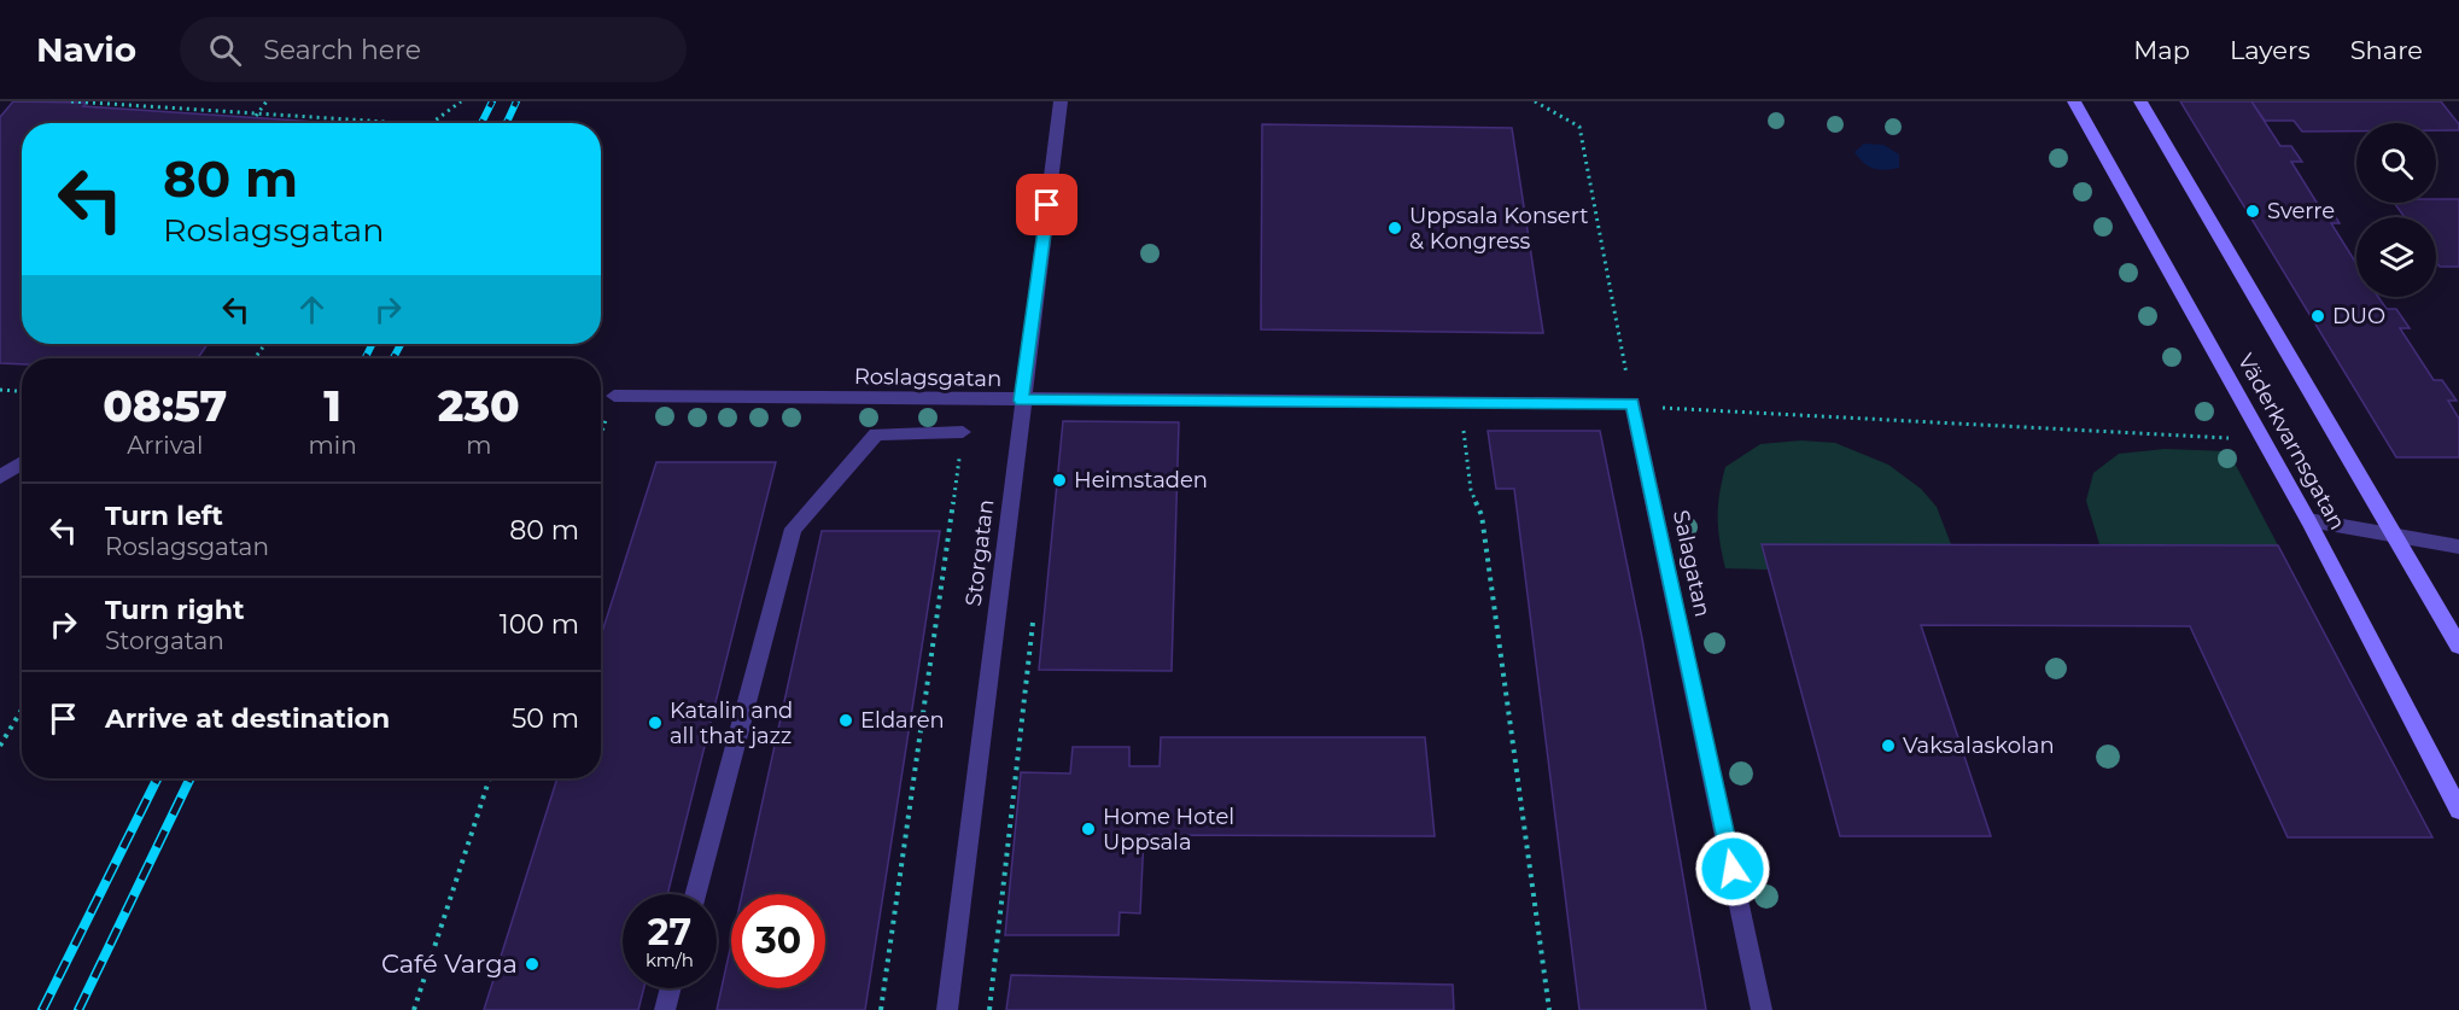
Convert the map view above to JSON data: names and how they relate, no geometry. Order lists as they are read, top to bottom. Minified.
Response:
{"streets":{"main road":["Väderkvarnsgatan"],"street":["Roslagsgatan","Storgatan","Salagatan"]},"crossings":[["Roslagsgatan","Storgatan"],["Roslagsgatan","Salagatan"]],"places":["Sverre","Uppsala Konsert & Kongress","DUO","Heimstaden","Eldaren","Katalin and all that jazz","Vaksalaskolan","Home Hotel Uppsala","Café Varga"],"page":{"header":"Navio","search":"Search here","nav":["Map","Layers","Share"],"turn":["80 m","Roslagsgatan"],"eta":["08:57","Arrival","1","min","230","m"],"list":[{"name":"Turn left","note":"Roslagsgatan","value":"80 m"},{"name":"Turn right","note":"Storgatan","value":"100 m"},{"name":"Arrive at destination","value":"50 m"}],"speed":"27 km/h","limit":"30"}}
